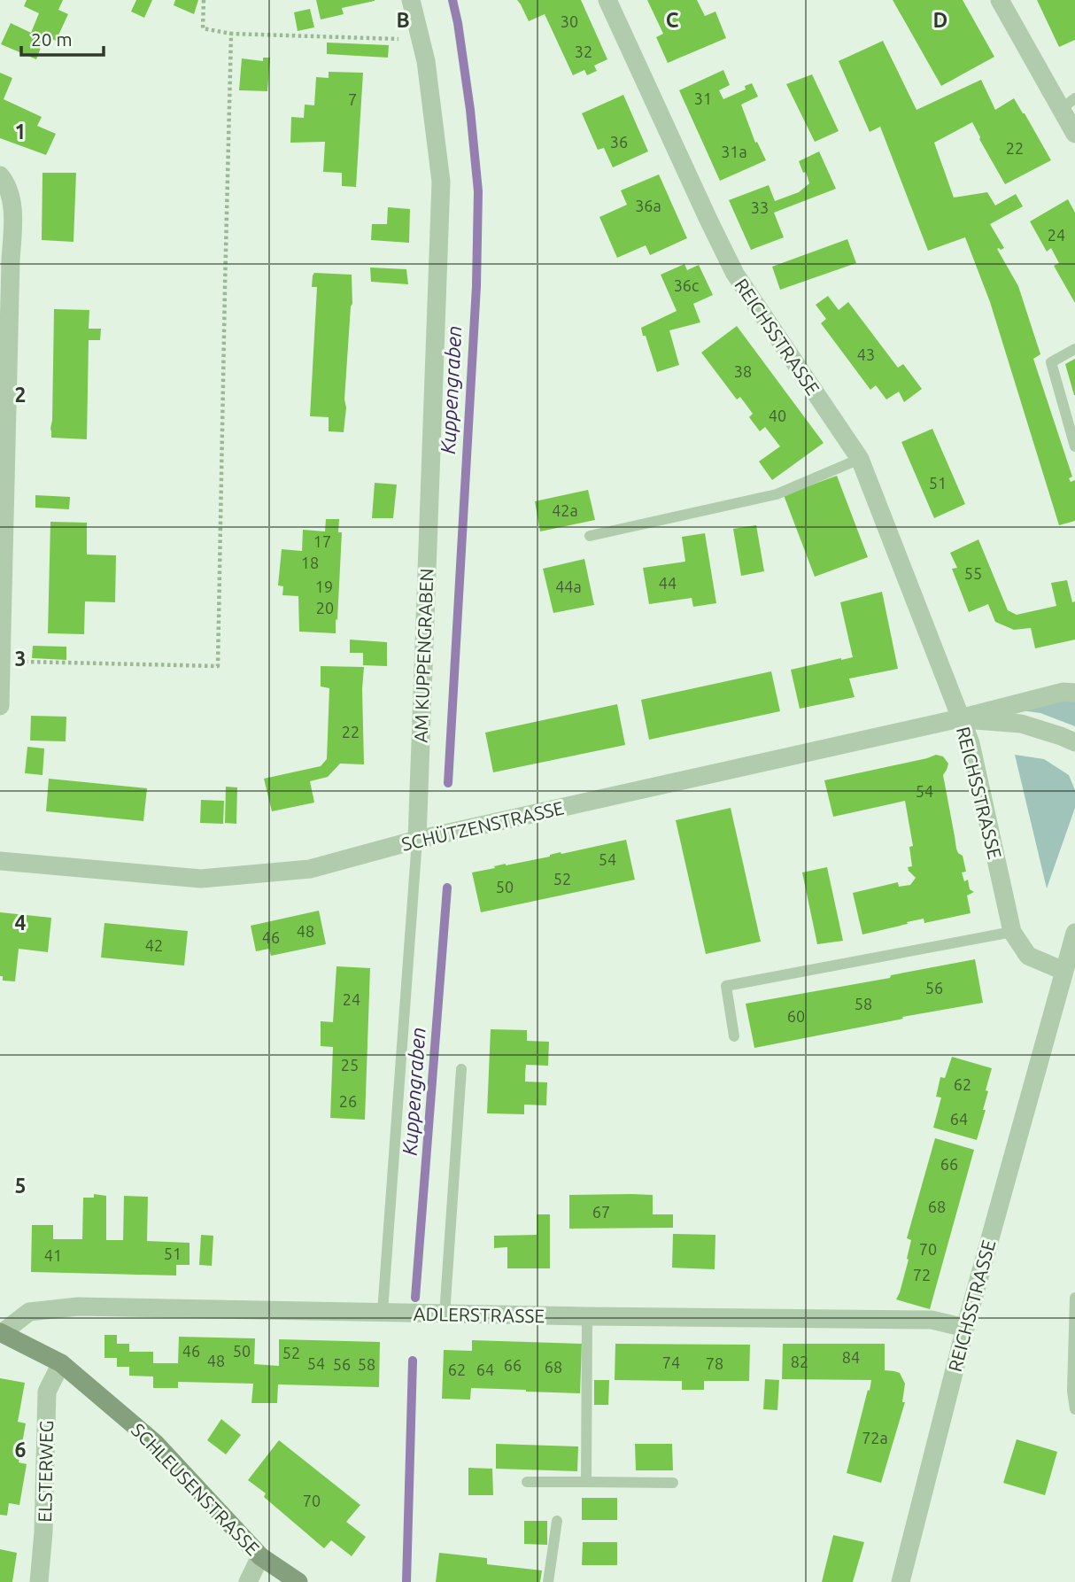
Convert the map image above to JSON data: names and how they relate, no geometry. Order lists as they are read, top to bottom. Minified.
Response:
{"streets":{"street":["REICHSSTRASSE","AM KUPPENGRABEN","SCHÜTZENSTRASSE","ADLERSTRASSE","ELSTERWEG","SCHLEUSENSTRASSE"]},"crossings":[["REICHSSTRASSE","SCHÜTZENSTRASSE"],["REICHSSTRASSE","ADLERSTRASSE"],["AM KUPPENGRABEN","SCHÜTZENSTRASSE"],["AM KUPPENGRABEN","ADLERSTRASSE"],["ADLERSTRASSE","SCHLEUSENSTRASSE"],["ELSTERWEG","SCHLEUSENSTRASSE"]],"water":["Kuppengraben"],"house_numbers":["30","32","31","7","36","22","31a","36a","33","24","36c","43","38","40","51","42a","17","18","55","44","19","44a","20","22","54","54","52","50","48","46","42","56","24","58","60","25","62","26","64","66","68","67","70","51","41","72","46","50","52","84","48","82","74","54","78","56","58","66","68","62","64","72a","70"],"scale_bar":"20 m","grid":{"columns":["B","C","D"],"rows":["1","2","3","4","5","6"]}}
